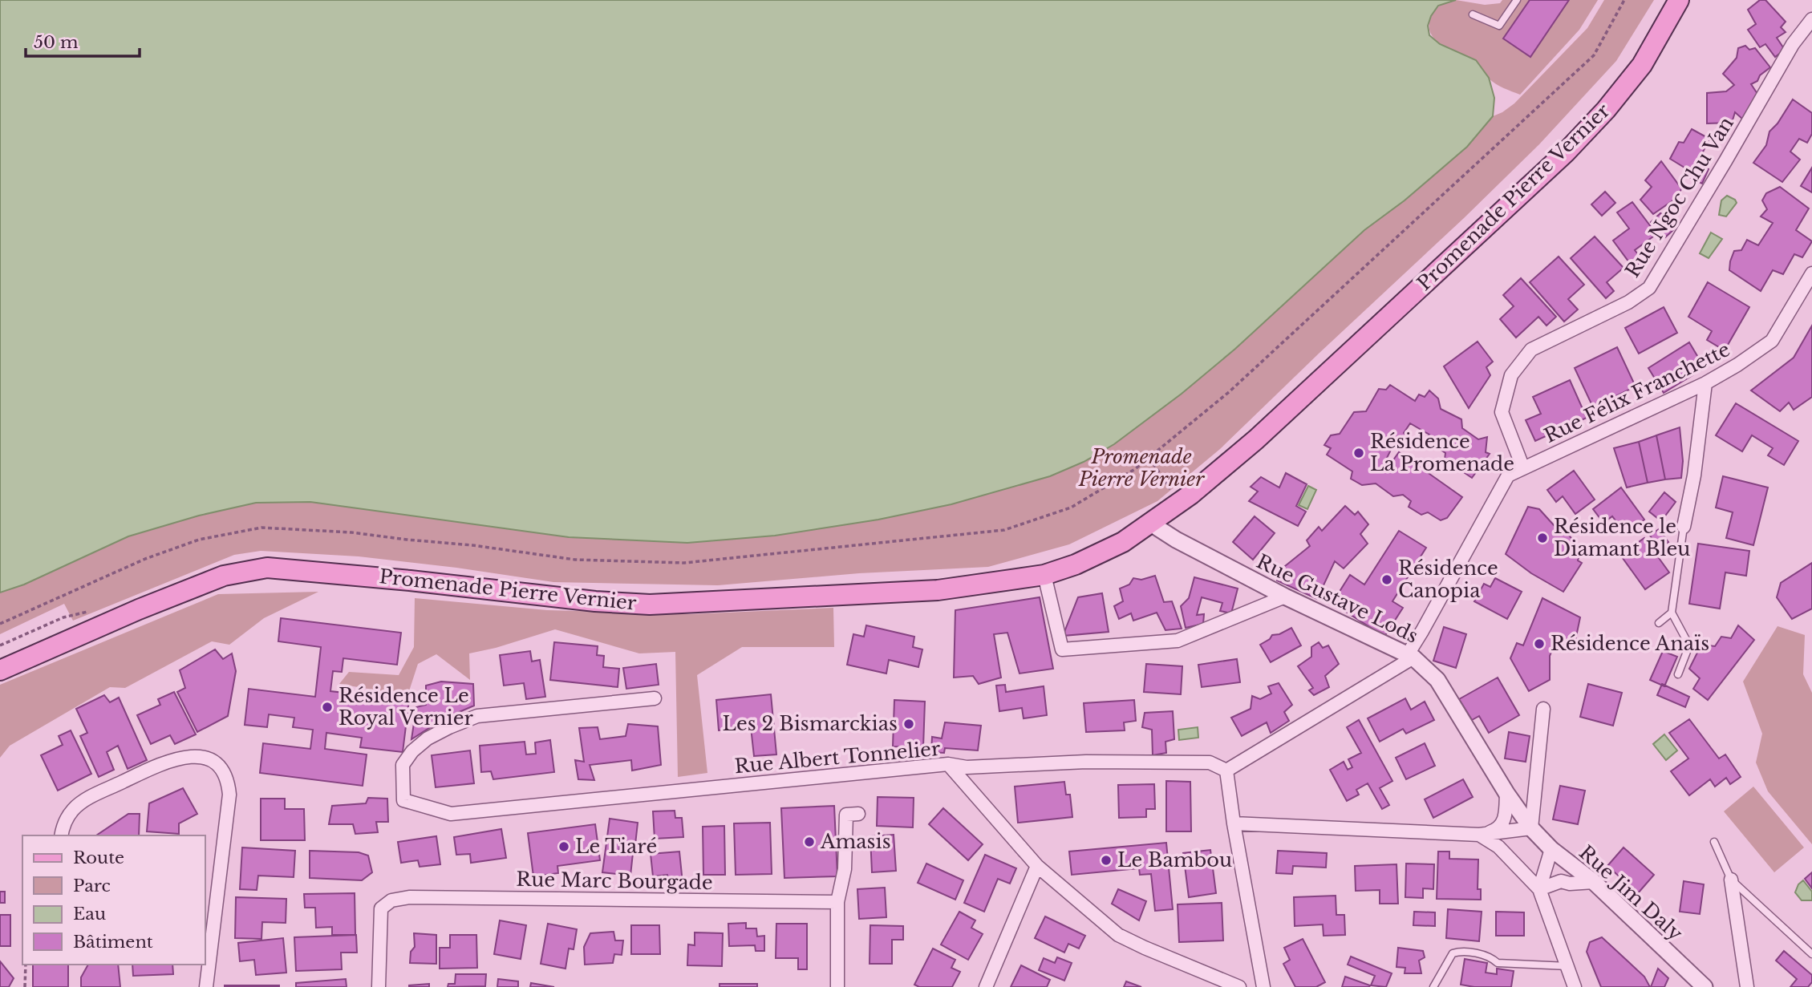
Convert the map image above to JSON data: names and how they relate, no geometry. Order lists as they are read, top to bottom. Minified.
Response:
{"streets":{"main road":["Promenade Pierre Vernier"],"street":["Rue Ngoc Chu Van","Rue Félix Franchette","Rue Gustave Lods","Rue Albert Tonnelier","Rue Marc Bourgade","Rue Jim Daly"]},"crossings":[["Promenade Pierre Vernier","Rue Gustave Lods"],["Rue Ngoc Chu Van","Rue Félix Franchette"],["Rue Félix Franchette","Rue Gustave Lods"],["Rue Gustave Lods","Rue Jim Daly"]],"parks":["Promenade Pierre Vernier"],"places":["Résidence La Promenade","Résidence le Diamant Bleu","Résidence Canopia","Résidence Anaïs","Résidence Le Royal Vernier","Les 2 Bismarckias","Amasis","Le Tiaré","Le Bambou"],"legend":["Route","Parc","Eau","Bâtiment"],"scale_bar":"50 m"}
